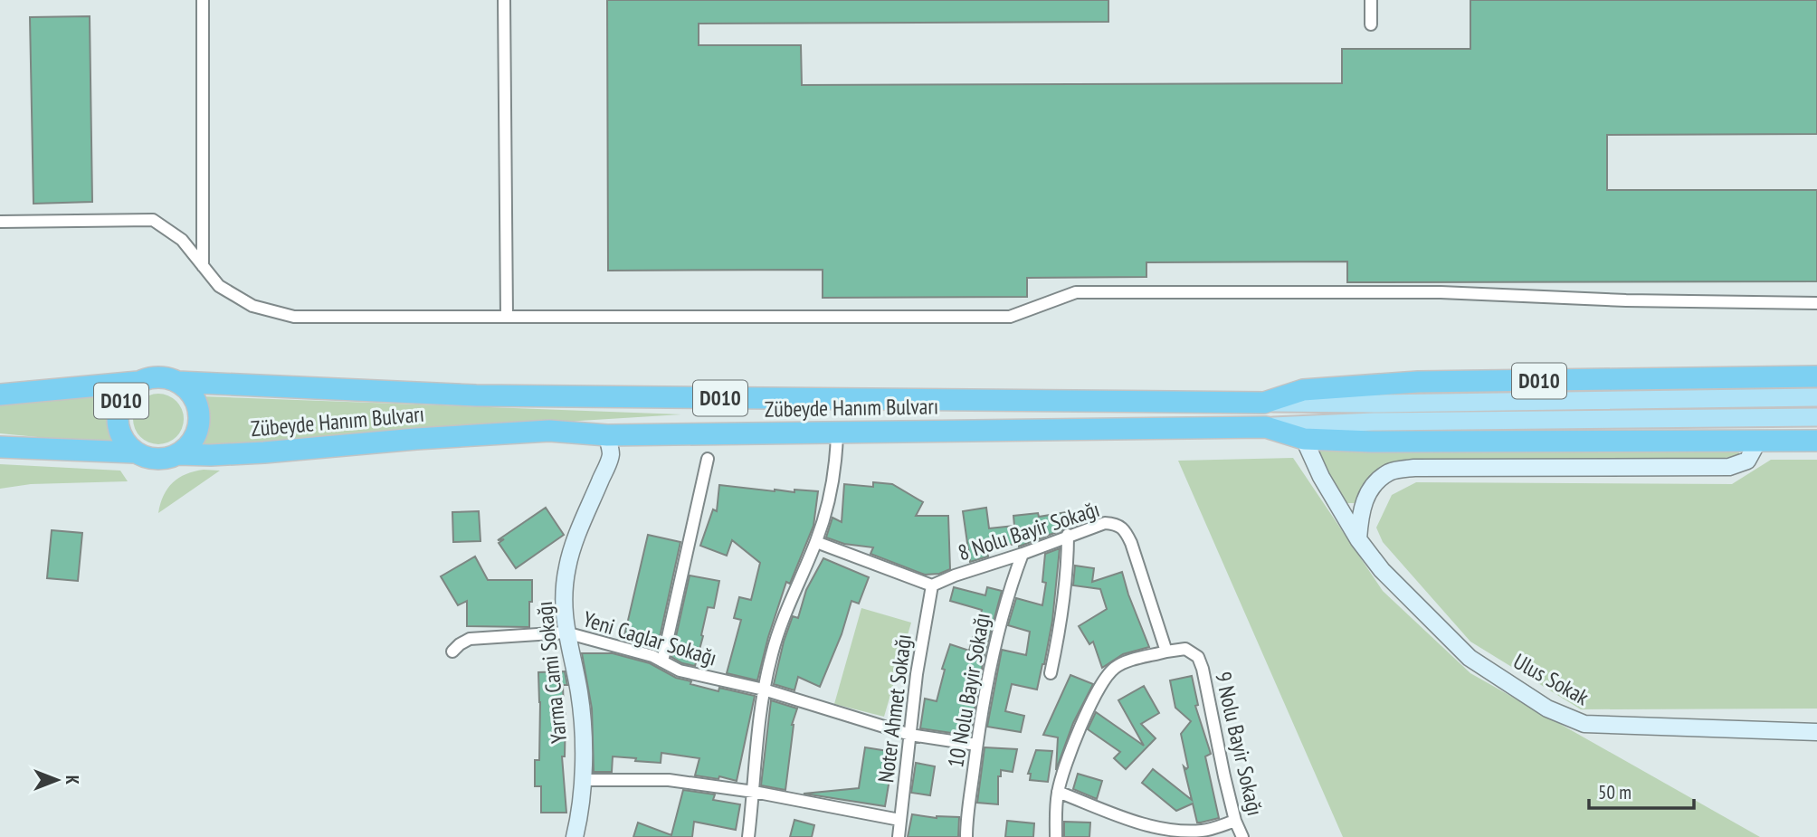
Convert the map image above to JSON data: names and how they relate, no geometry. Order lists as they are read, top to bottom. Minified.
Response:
{"streets":{"highway":["D010","Zübeyde Hanım Bulvarı"],"street":["8 Nolu Bayir Sokağı","Yeni Caglar Sokağı","Yarma Cami Sokağı","Ulus Sokak","10 Nolu Bayir Sokağı","Noter Ahmet Sokağı","9 Nolu Bayir Sokağı"]},"crossings":[["D010","Zübeyde Hanım Bulvarı"],["D010","Ulus Sokak"],["Zübeyde Hanım Bulvarı","Yarma Cami Sokağı"],["8 Nolu Bayir Sokağı","10 Nolu Bayir Sokağı"],["8 Nolu Bayir Sokağı","Noter Ahmet Sokağı"],["8 Nolu Bayir Sokağı","9 Nolu Bayir Sokağı"],["Yeni Caglar Sokağı","Yarma Cami Sokağı"],["Yeni Caglar Sokağı","10 Nolu Bayir Sokağı"],["Yeni Caglar Sokağı","Noter Ahmet Sokağı"]],"scale_bar":"50 m","north":"right"}
